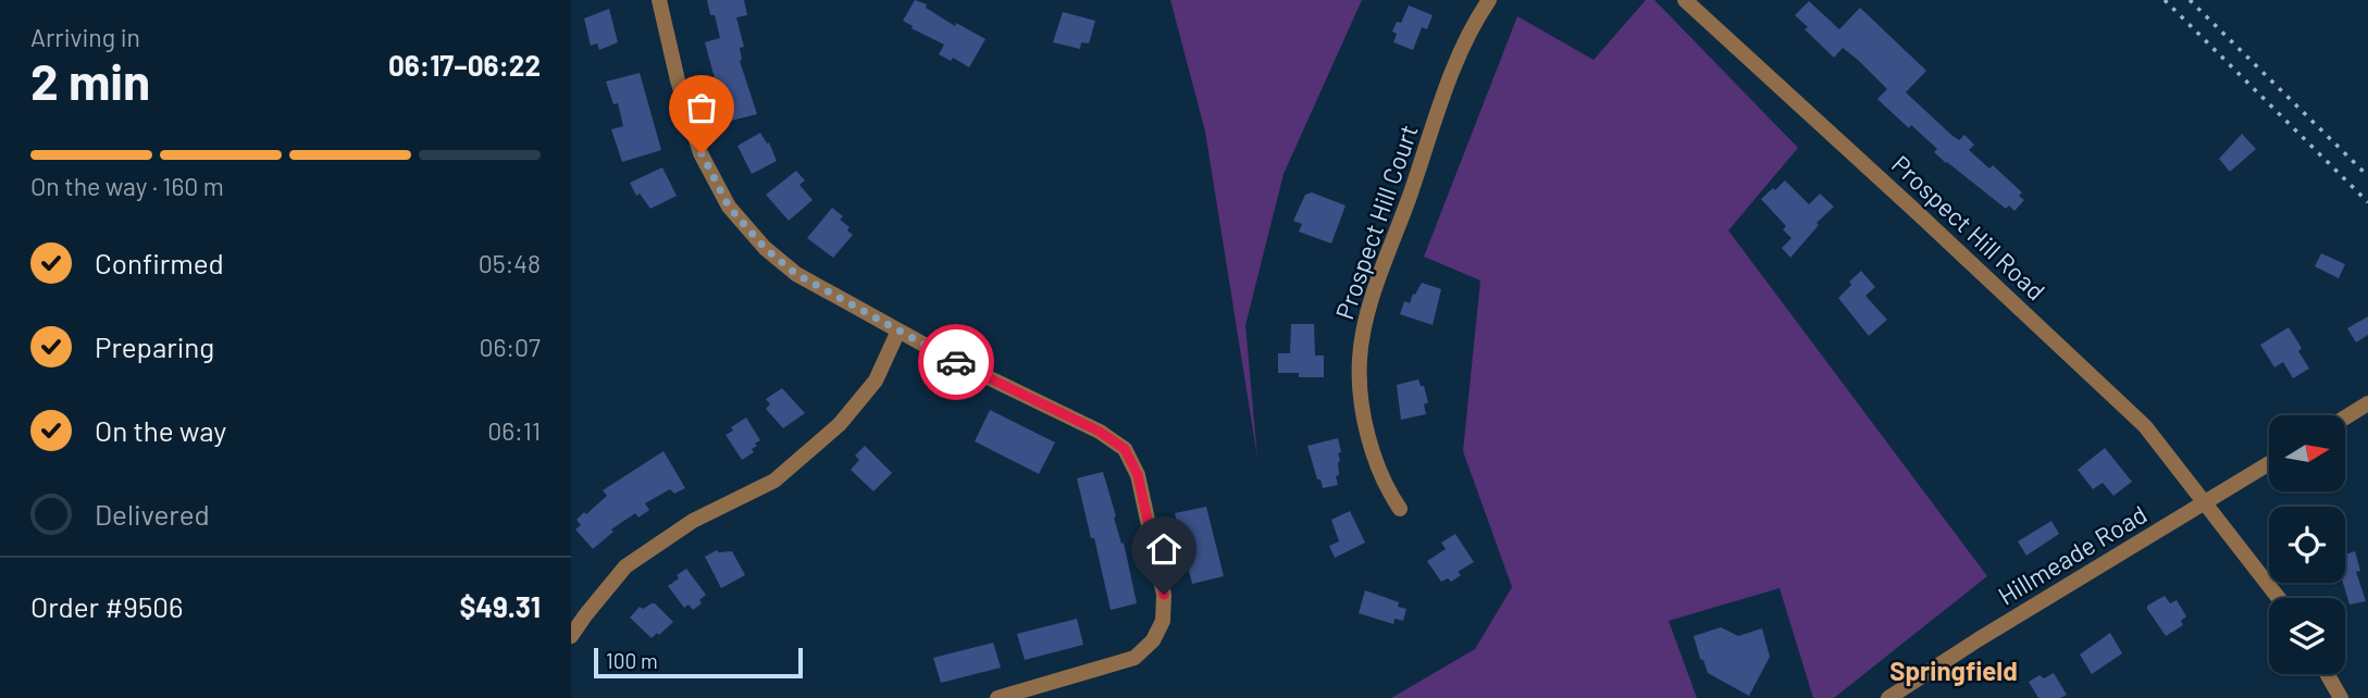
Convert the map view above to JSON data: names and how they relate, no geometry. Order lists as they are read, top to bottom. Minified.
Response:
{"streets":{"street":["Prospect Hill Court","Prospect Hill Road","Hillmeade Road"]},"crossings":[["Prospect Hill Road","Hillmeade Road"]],"districts":["Springfield"],"scale_bar":"100 m","north":"right","page":{"heading":["2 min","Arriving in","06:17–06:22"],"panel":["Order #9506","$49.31"],"bar":"On the way · 160 m","list":[["Confirmed","05:48"],["Preparing","06:07"],["On the way","06:11"],"Delivered"],"scale":"100 m"}}
